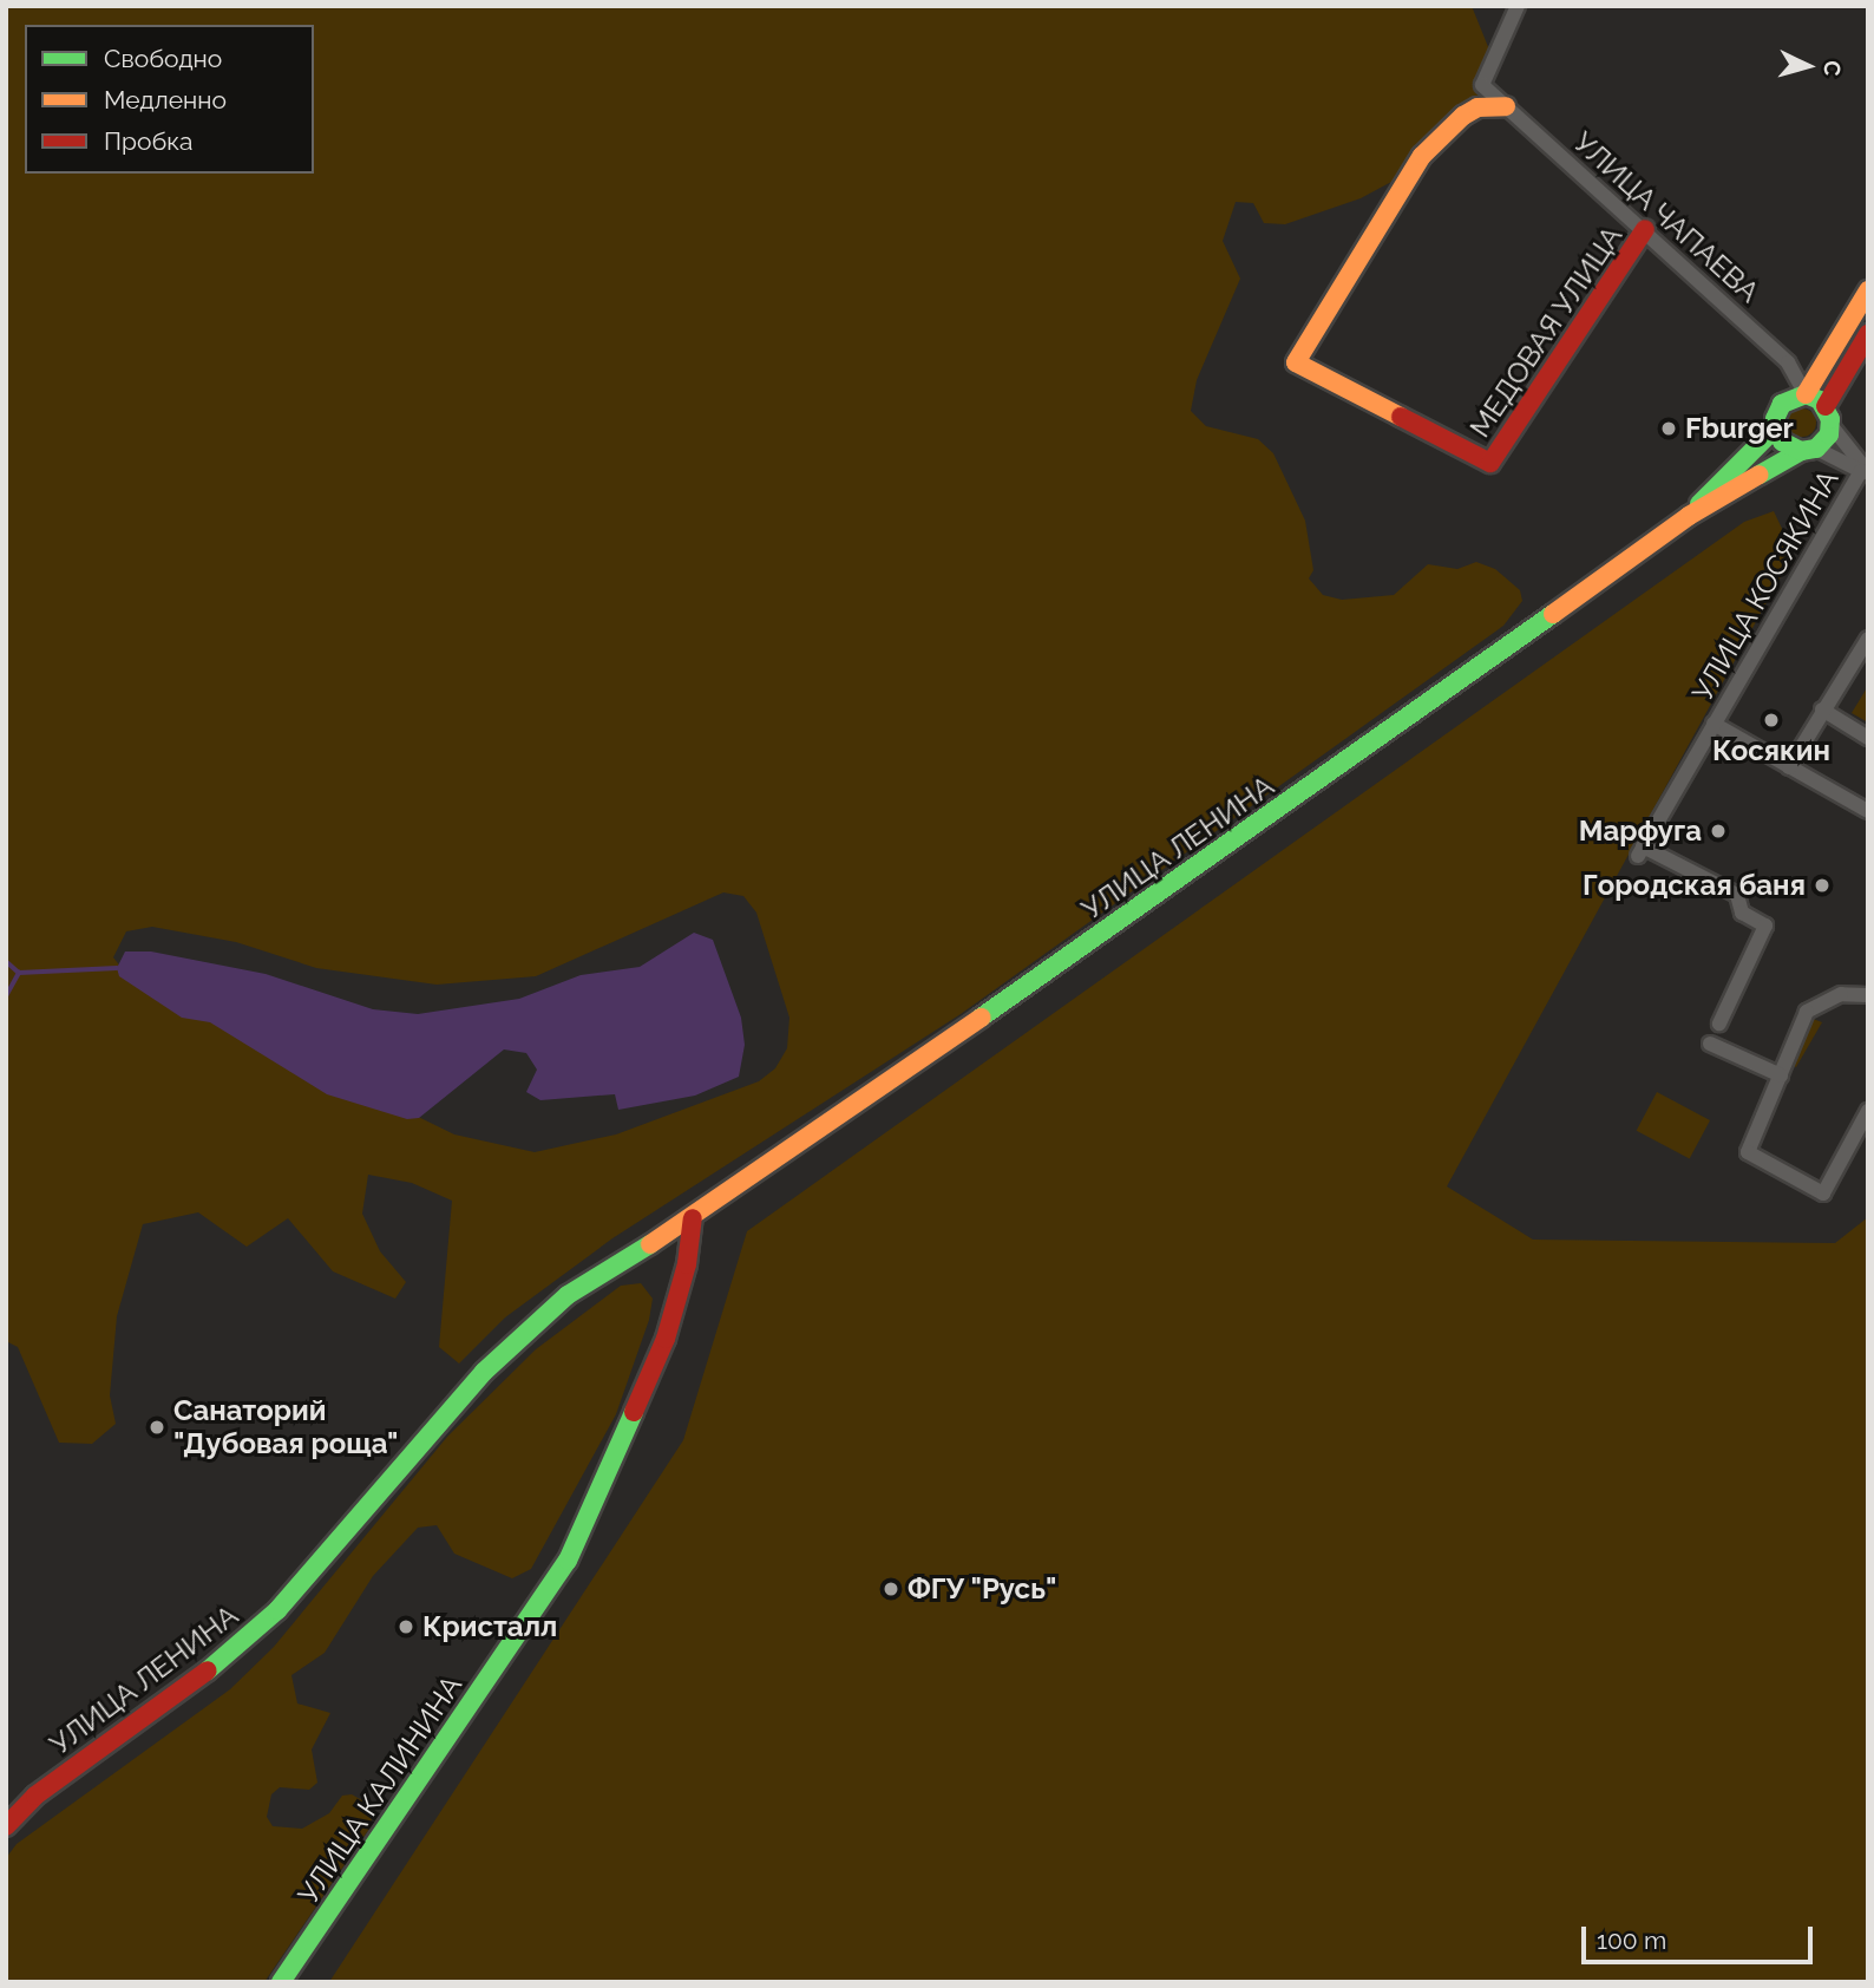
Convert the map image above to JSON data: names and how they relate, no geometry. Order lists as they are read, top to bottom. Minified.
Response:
{"streets":{"main road":["МЕДОВАЯ УЛИЦА","УЛИЦА ЛЕНИНА","УЛИЦА КАЛИНИНА"],"street":["УЛИЦА ЧАПАЕВА","УЛИЦА КОСЯКИНА"]},"crossings":[["УЛИЦА ЧАПАЕВА","МЕДОВАЯ УЛИЦА"],["УЛИЦА ЧАПАЕВА","УЛИЦА ЛЕНИНА"],["УЛИЦА ЛЕНИНА","УЛИЦА КАЛИНИНА"]],"places":["Fburger","Косякин","Марфуга","Городская баня","Санаторий \"Дубовая роща\"","ФГУ \"Русь\"","Кристалл"],"legend":["Свободно","Медленно","Пробка"],"scale_bar":"100 m","north":"right"}
